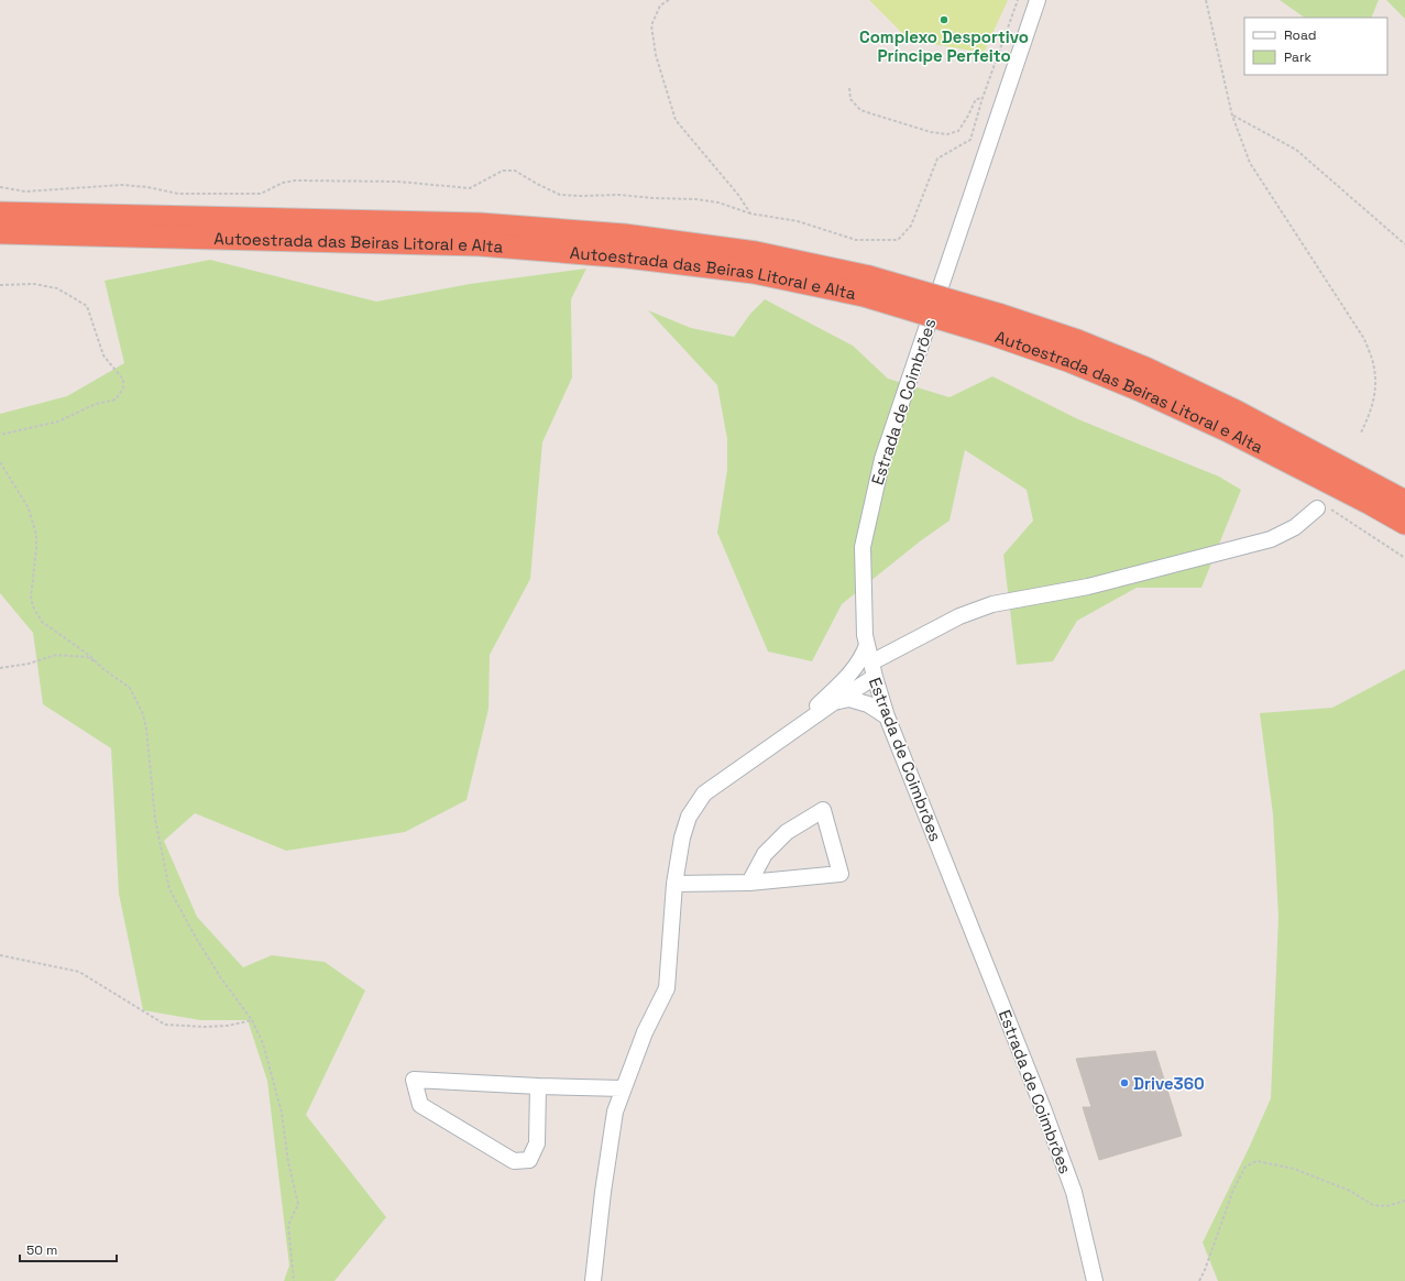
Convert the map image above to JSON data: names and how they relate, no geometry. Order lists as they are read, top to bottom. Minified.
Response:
{"streets":{"highway":["Autoestrada das Beiras Litoral e Alta"],"street":["Estrada de Coimbrões"]},"places":["Complexo Desportivo Príncipe Perfeito","Drive360"],"legend":["Road","Park"],"scale_bar":"50 m"}
